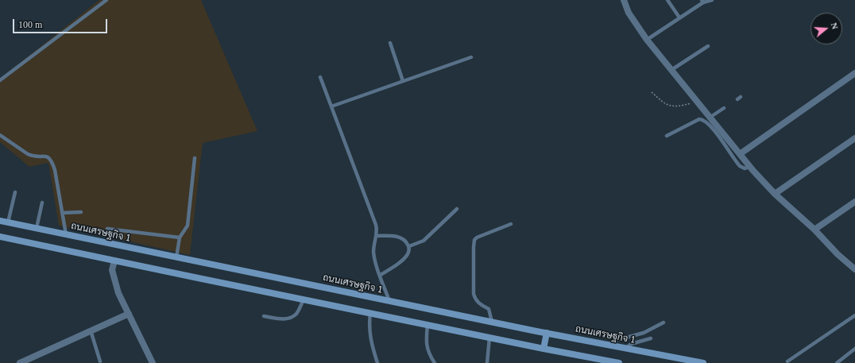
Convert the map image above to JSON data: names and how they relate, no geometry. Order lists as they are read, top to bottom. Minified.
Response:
{"streets":{"main road":["ถนนเศรษฐกิจ 1"]},"scale_bar":"100 m","north":"right"}
